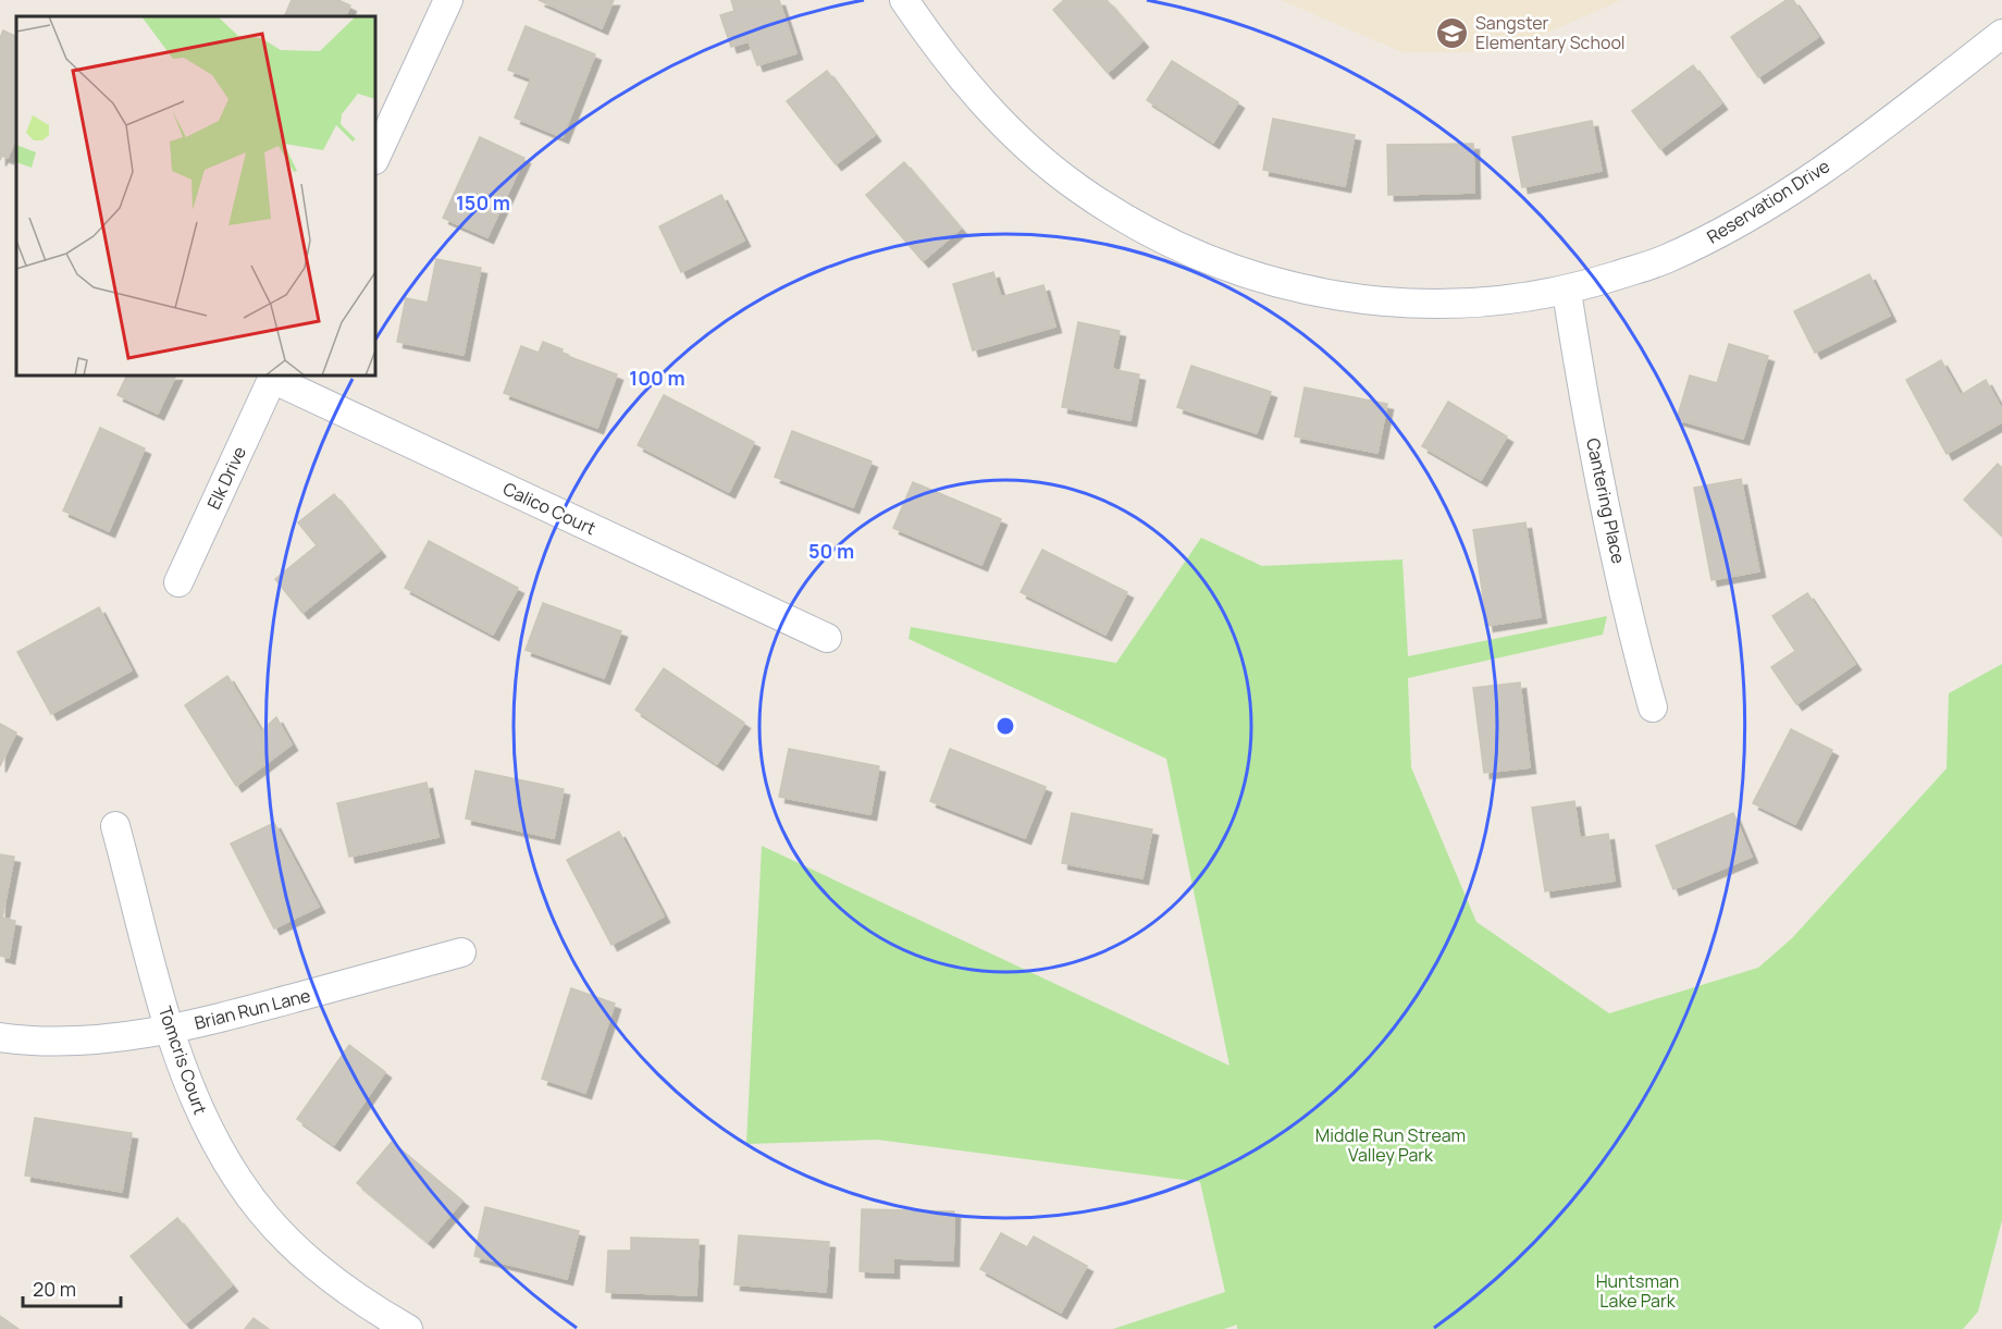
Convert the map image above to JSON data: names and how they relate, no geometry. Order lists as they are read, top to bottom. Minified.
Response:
{"streets":{"street":["Reservation Drive","Elk Drive","Cantering Place","Calico Court","Brian Run Lane","Tomcris Court"]},"crossings":[["Reservation Drive","Cantering Place"],["Elk Drive","Calico Court"],["Brian Run Lane","Tomcris Court"]],"parks":["Middle Run Stream Valley Park","Huntsman Lake Park"],"places":{"school or university":["Sangster Elementary School"]},"scale_bar":"20 m","rings":["150 m","100 m","50 m"]}
